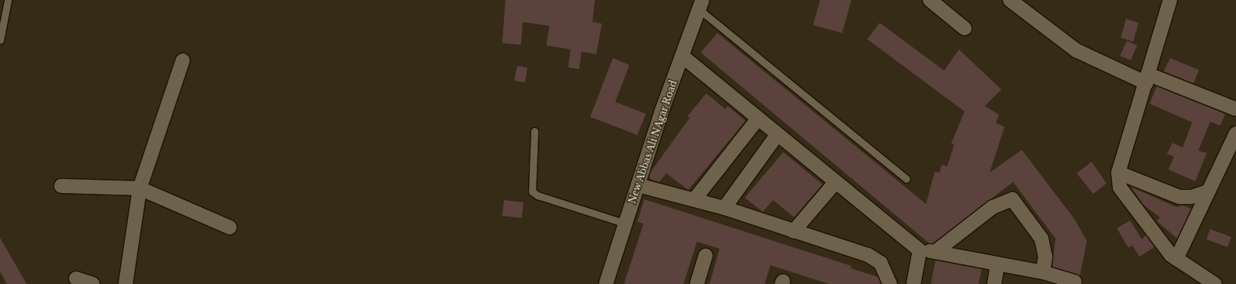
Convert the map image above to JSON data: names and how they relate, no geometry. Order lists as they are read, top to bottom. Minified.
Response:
{"streets":{"street":["New Abbas Ali NAgar Road"]}}
